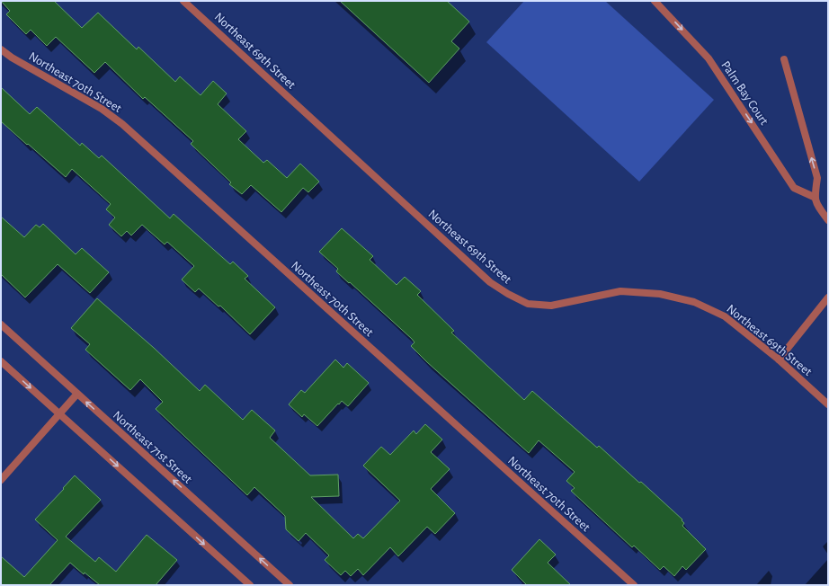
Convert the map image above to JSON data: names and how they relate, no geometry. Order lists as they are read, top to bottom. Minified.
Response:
{"streets":{"street":["Northeast 69th Street","Northeast 70th Street","Palm Bay Court","Northeast 71st Street"]},"one_way":["Palm Bay Court"]}
